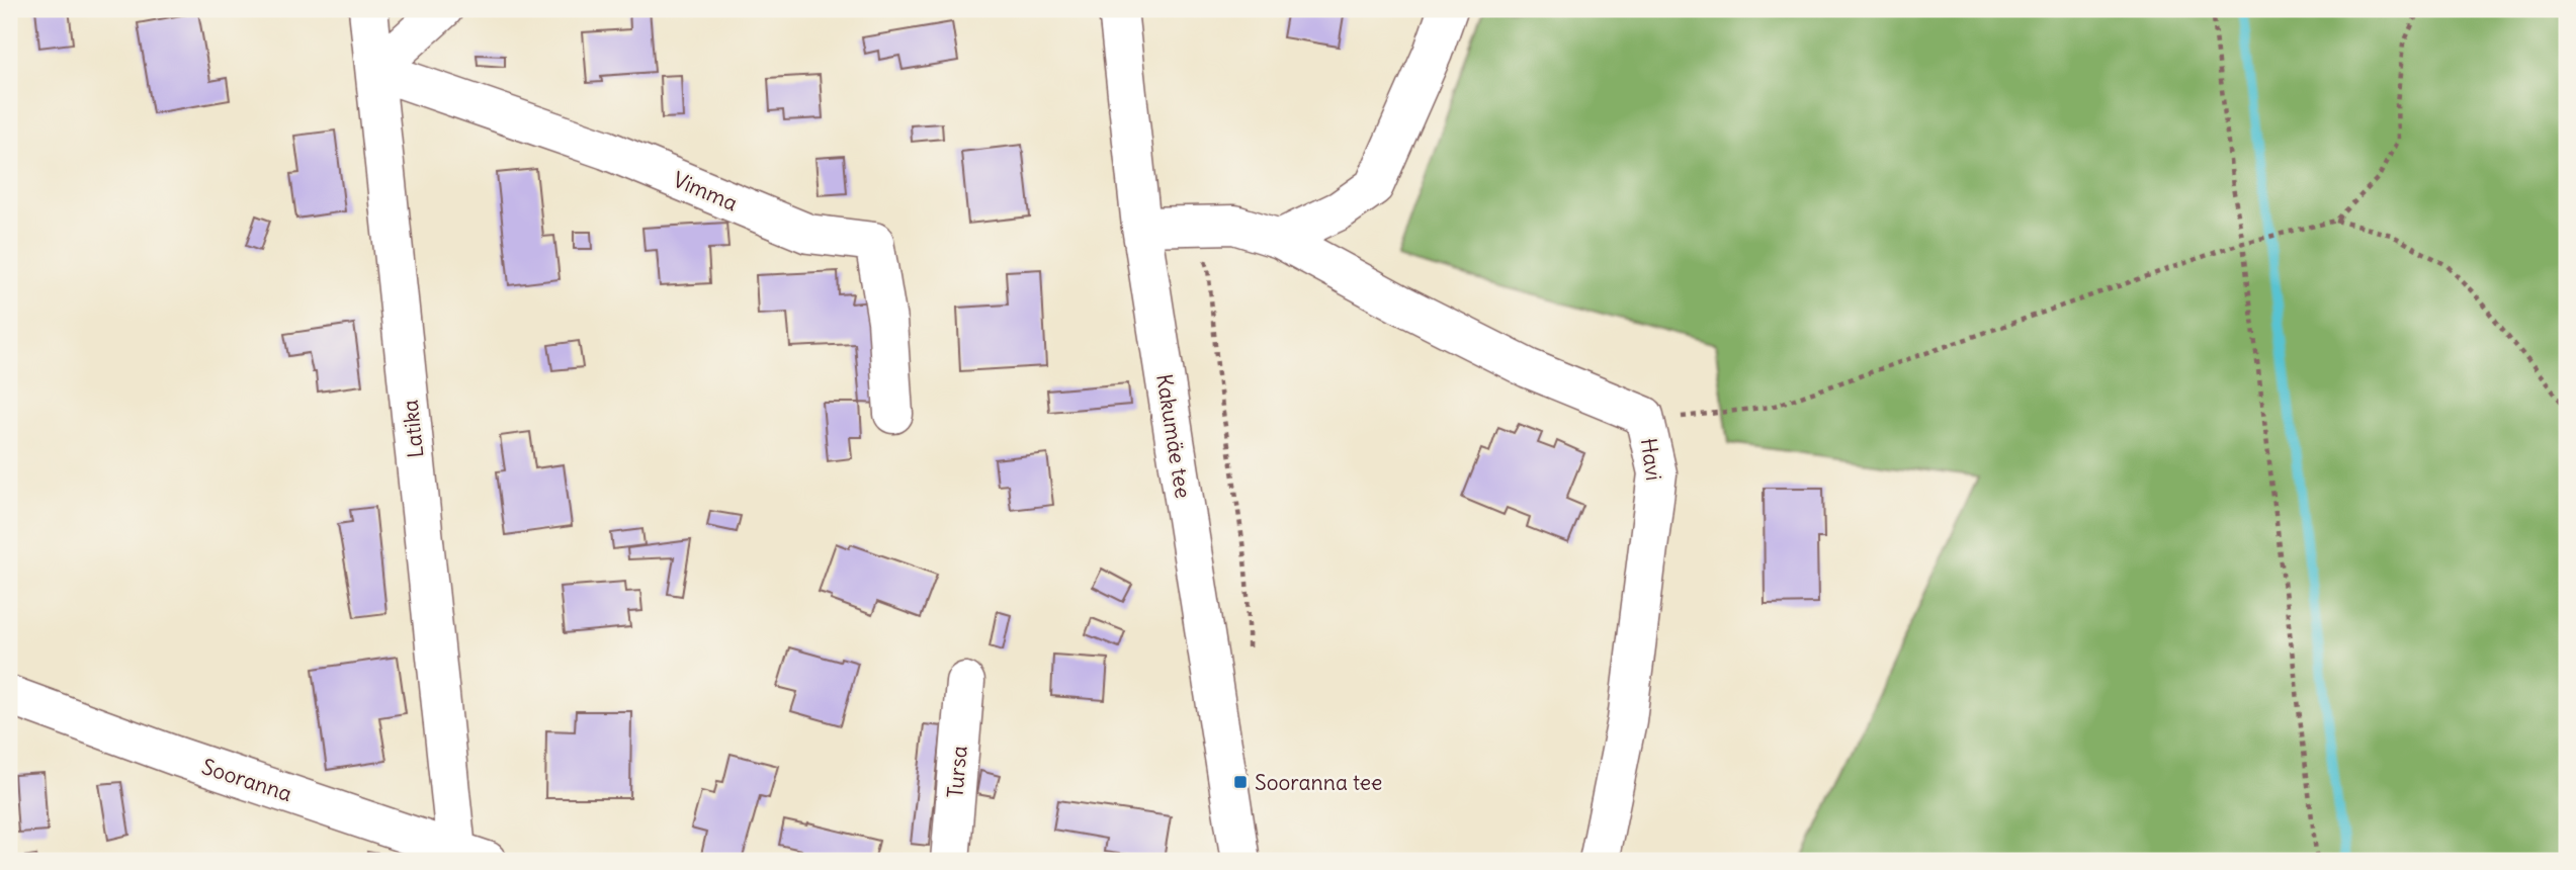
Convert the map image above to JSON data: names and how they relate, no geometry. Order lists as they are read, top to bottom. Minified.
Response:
{"streets":{"street":["Vimma","Latika","Kakumäe tee","Havi","Tursa","Sooranna"]},"crossings":[["Vimma","Latika"],["Latika","Sooranna"],["Kakumäe tee","Havi"]],"places":{"transit":["Sooranna tee"]}}
